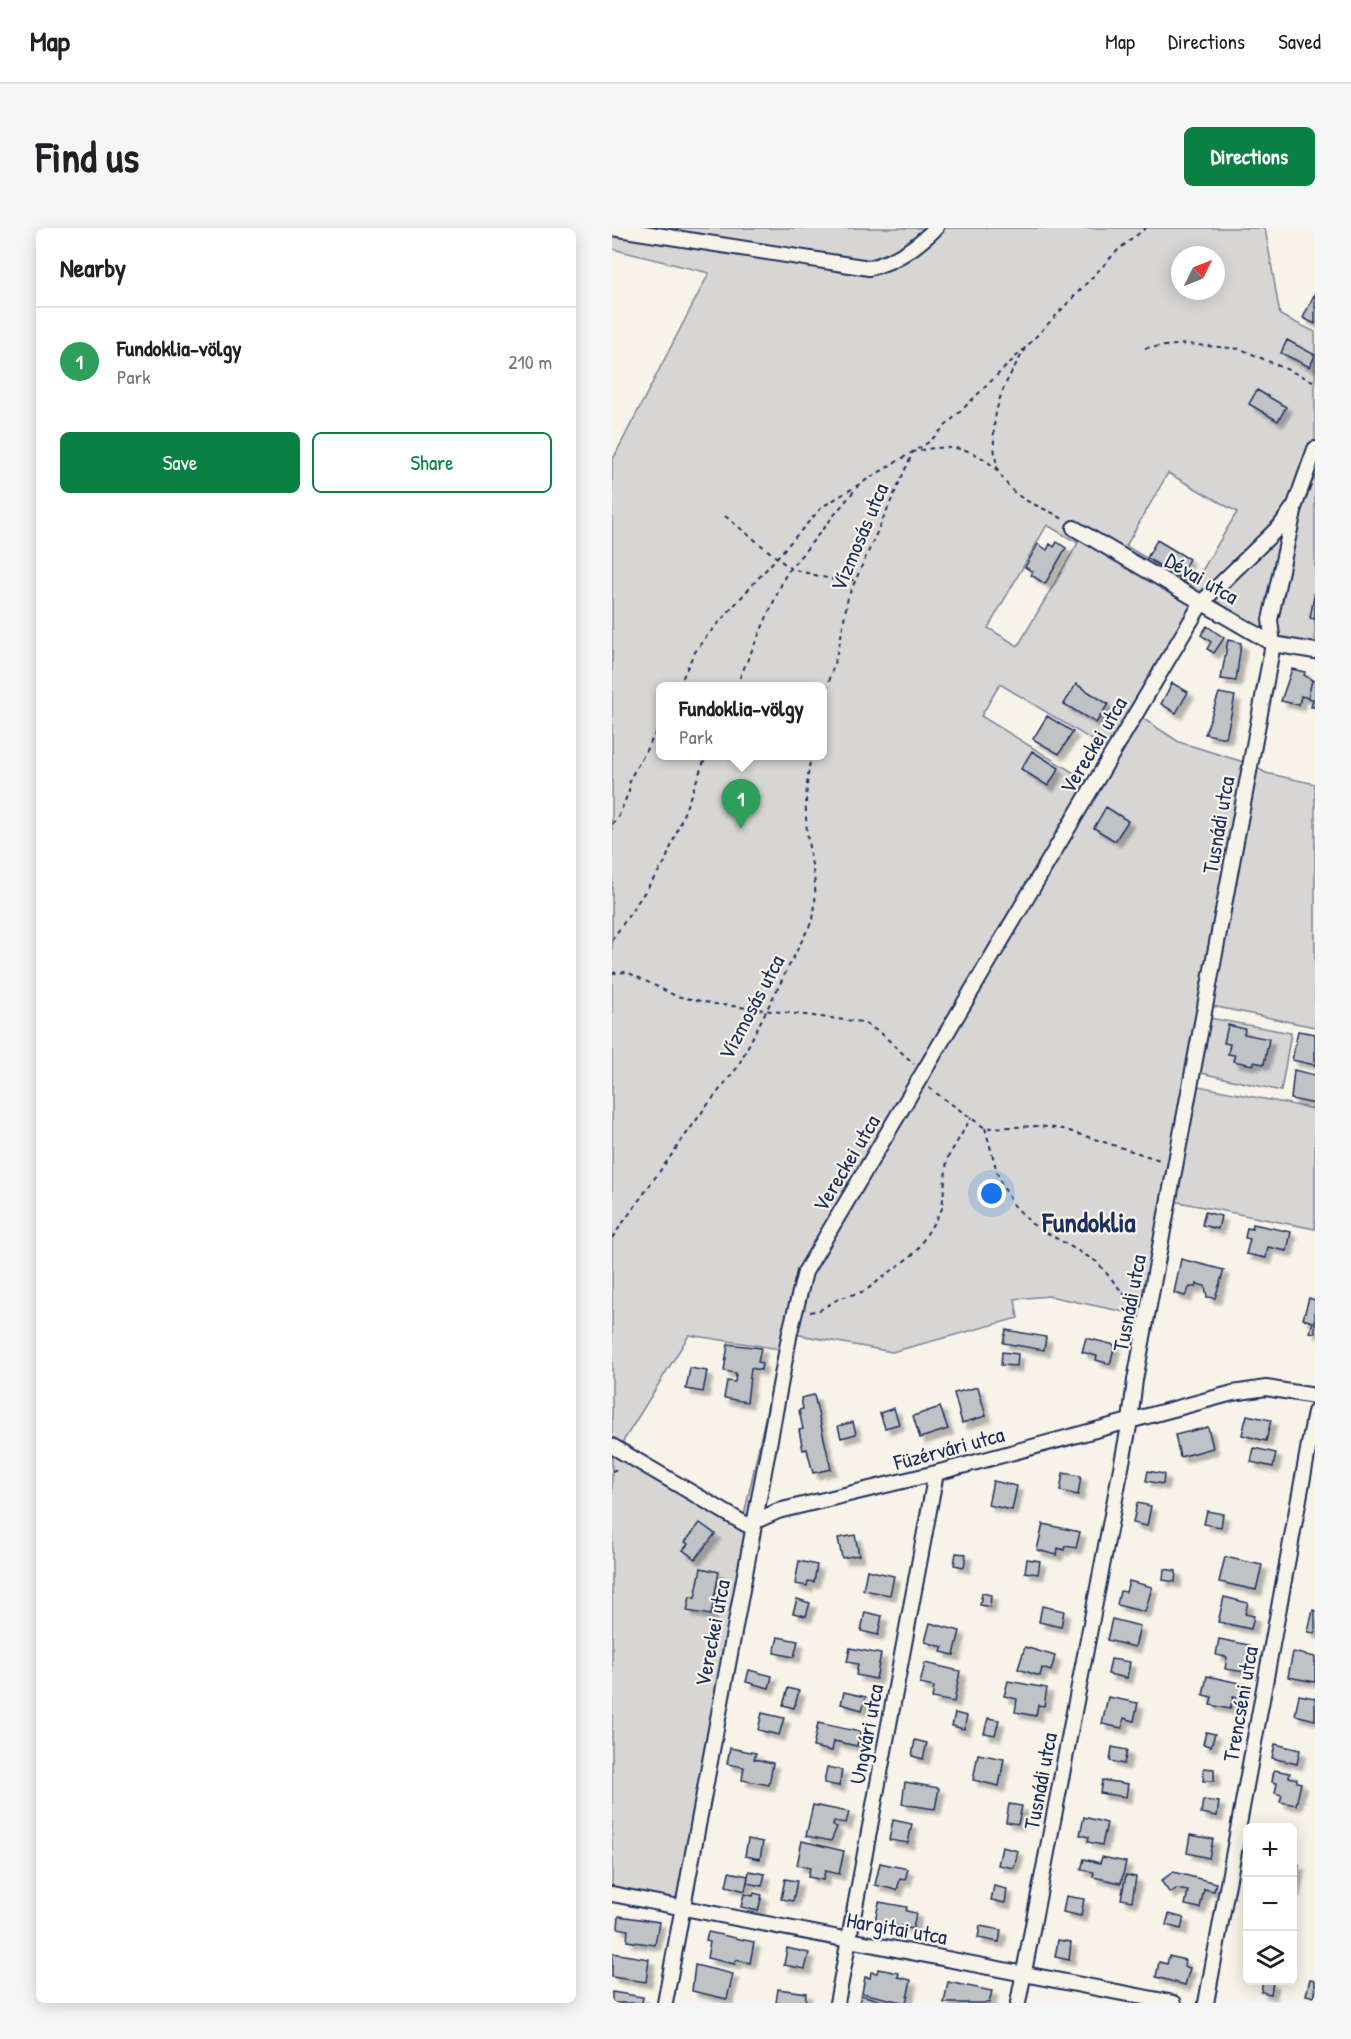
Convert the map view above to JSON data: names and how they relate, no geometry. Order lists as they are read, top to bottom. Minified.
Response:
{"streets":{"street":["Dévai utca","Vereckei utca","Tusnádi utca","Füzérvári utca","Trencséni utca","Ungvári utca","Hargitai utca"],"path":["Vízmosás utca"]},"crossings":[["Dévai utca","Vereckei utca"],["Dévai utca","Tusnádi utca"],["Vereckei utca","Tusnádi utca"],["Vereckei utca","Füzérvári utca"],["Vereckei utca","Hargitai utca"],["Tusnádi utca","Füzérvári utca"],["Tusnádi utca","Hargitai utca"],["Füzérvári utca","Ungvári utca"],["Ungvári utca","Hargitai utca"]],"districts":["Fundoklia"],"north":"top right","page":{"header":"Map","nav":["Map","Directions","Saved"],"buttons":["Directions",["Save","Share"]],"title":"Find us","heading":"Nearby","list":[{"mark":"1","name":"Fundoklia-völgy","note":"Park","value":"210 m"}],"popup":["Fundoklia-völgy","Park"],"pins":"1","map_buttons":["+","−"]}}
